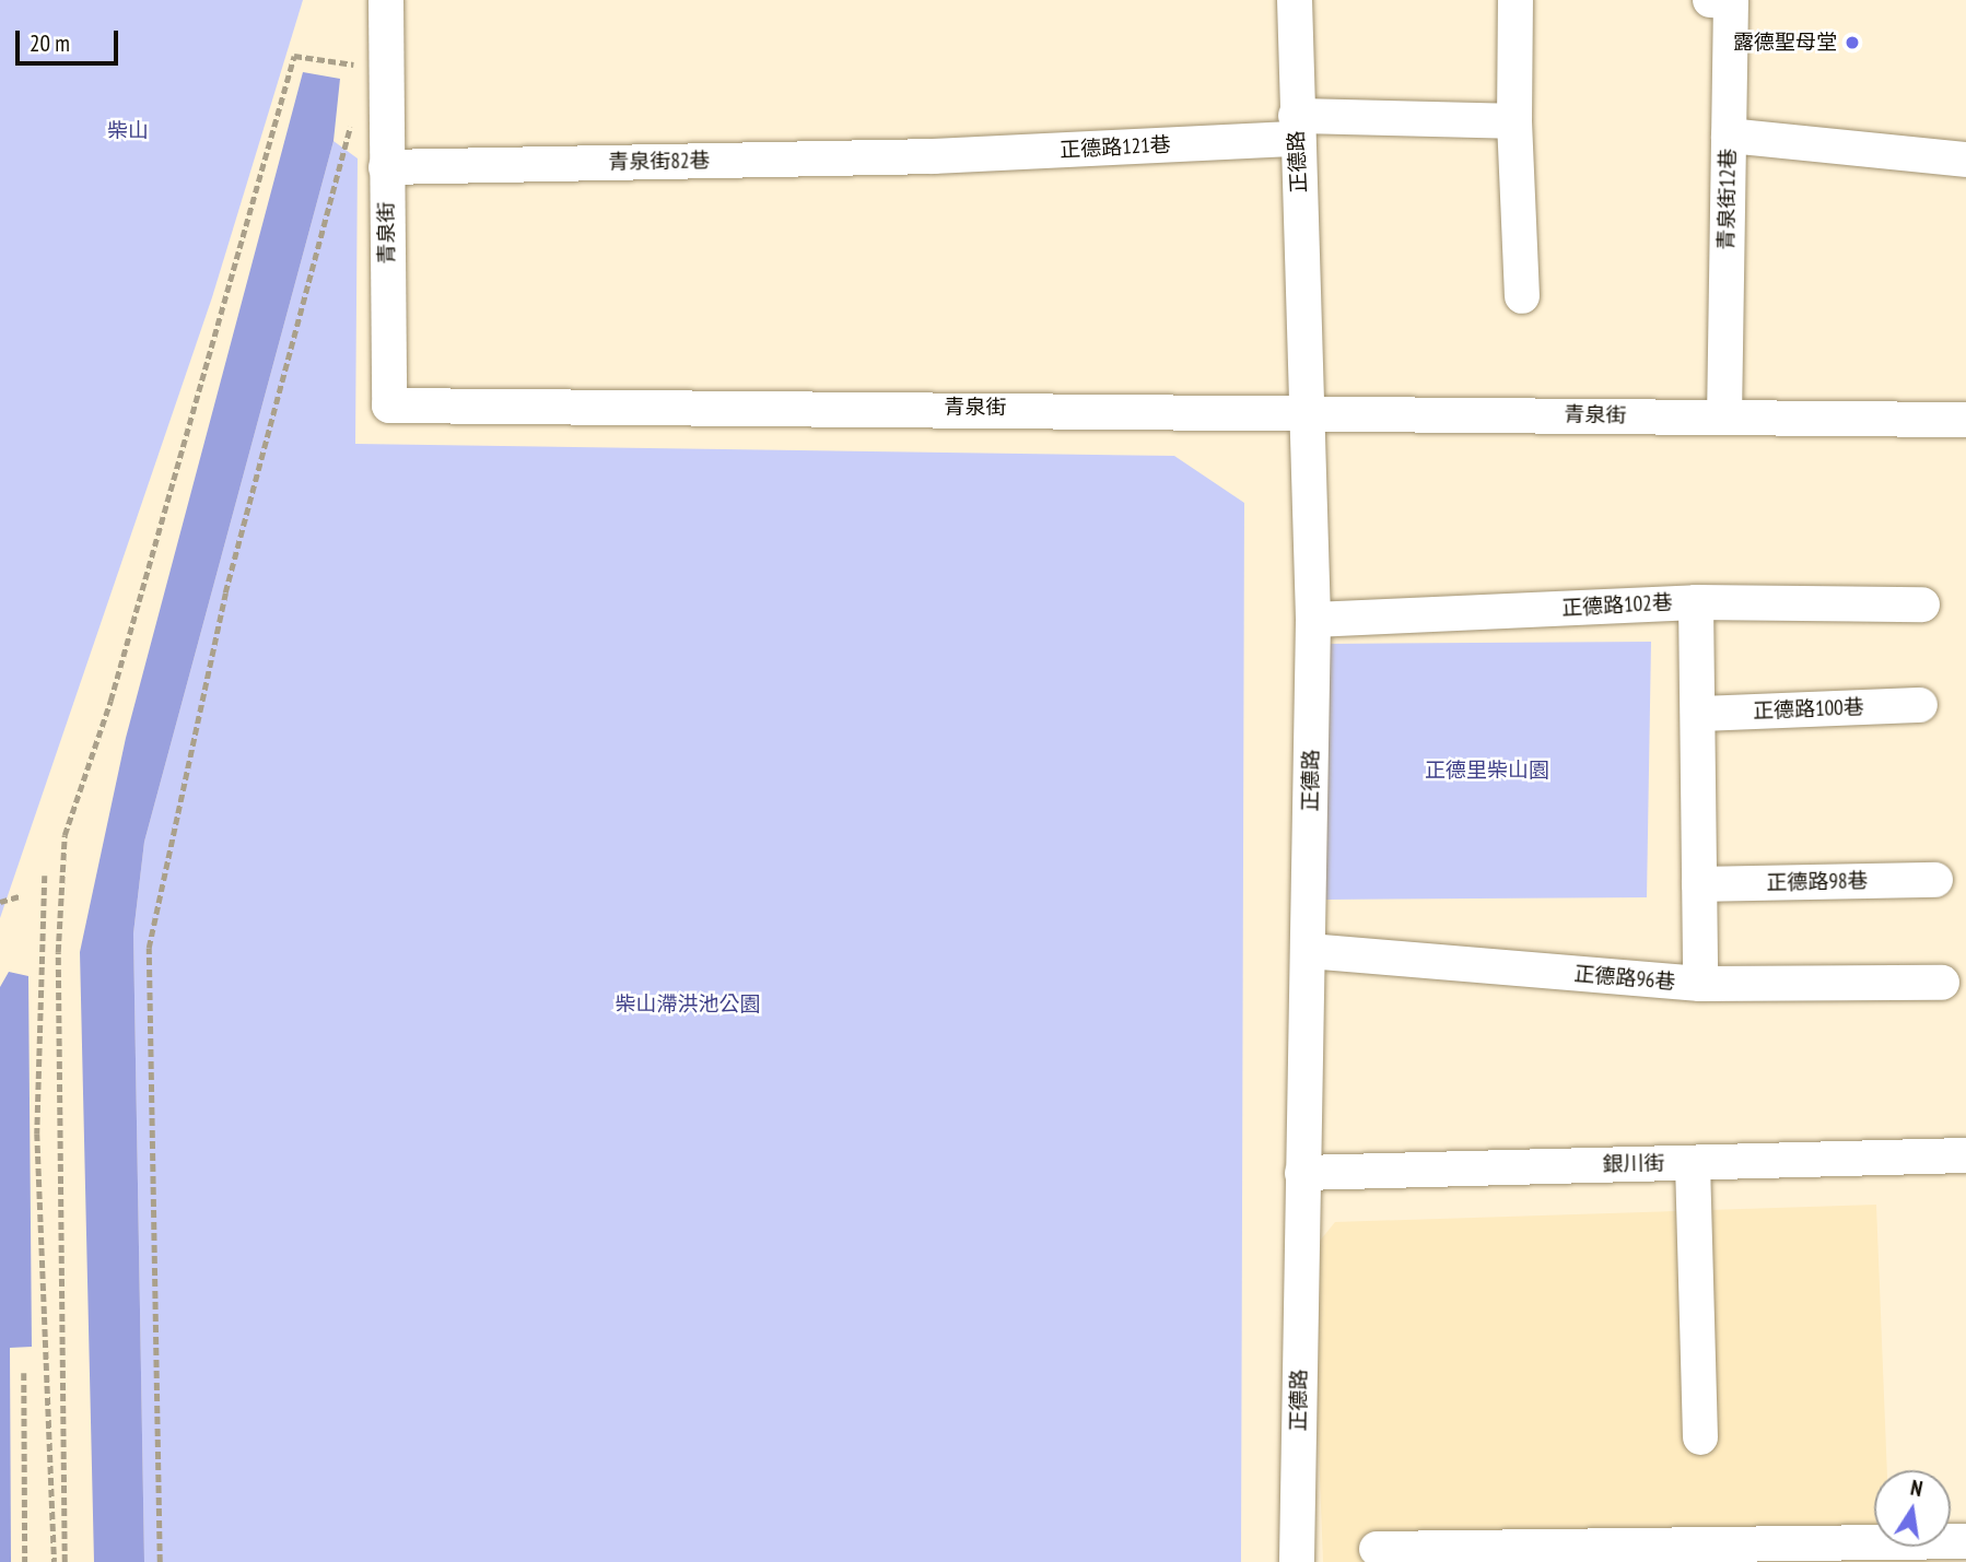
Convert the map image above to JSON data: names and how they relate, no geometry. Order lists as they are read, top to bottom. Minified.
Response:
{"streets":{"street":["正德路121巷","青泉街82巷","正德路","青泉街12巷","青泉街","正德路102巷","正德路100巷","正德路98巷","正德路96巷","銀川街"]},"crossings":[["正德路121巷","青泉街82巷"],["正德路121巷","正德路"],["青泉街82巷","青泉街"],["正德路","青泉街"],["正德路","正德路102巷"],["正德路","正德路96巷"],["正德路","銀川街"],["青泉街12巷","青泉街"]],"parks":["柴山","正德里柴山園","柴山滯洪池公園"],"places":["露德聖母堂"],"scale_bar":"20 m","north":"top"}
